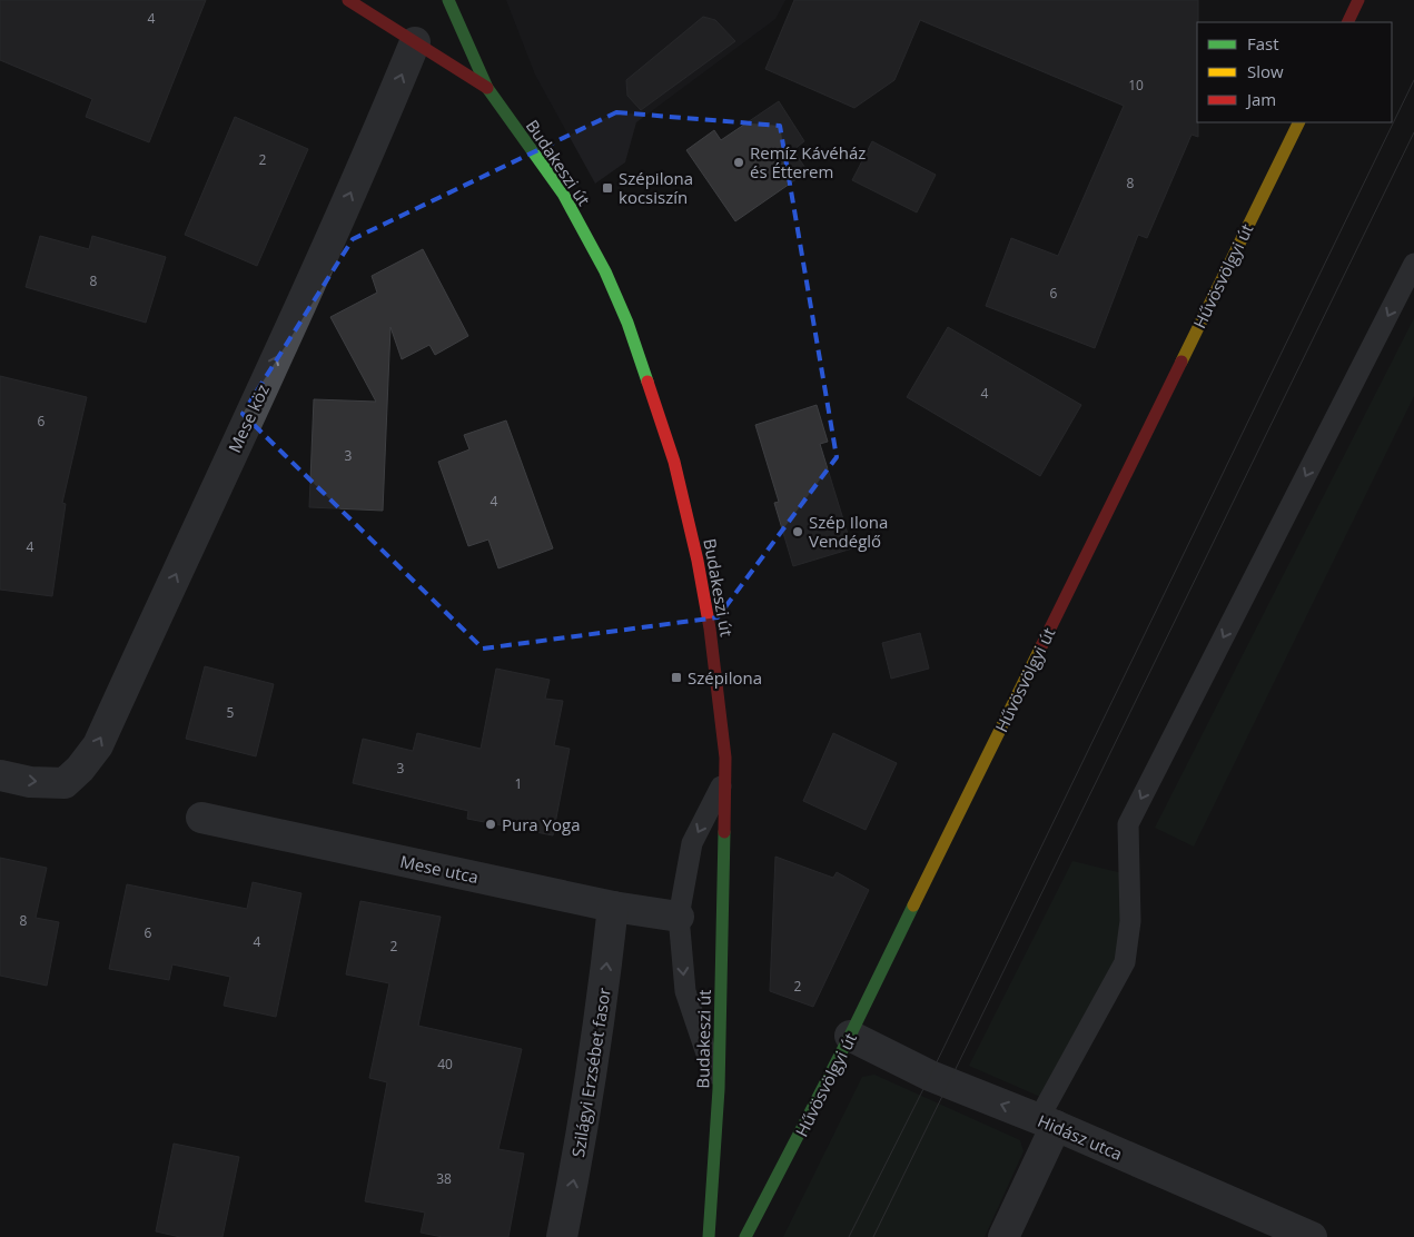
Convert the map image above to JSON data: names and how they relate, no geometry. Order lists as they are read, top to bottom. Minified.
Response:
{"streets":{"main road":["Budakeszi út","Hűvösvölgyi út"],"street":["Mese köz","Mese utca","Szilágyi Erzsébet fasor","Hidász utca"]},"crossings":[["Hűvösvölgyi út","Hidász utca"],["Mese utca","Szilágyi Erzsébet fasor"]],"one_way":["Mese köz","Szilágyi Erzsébet fasor","Hidász utca"],"places":{"other":["Remíz Kávéház és Étterem","Szép Ilona Vendéglő","Pura Yoga"],"transit":["Szépilona kocsiszín","Szépilona"]},"house_numbers":["4","10","2","8","8","6","4","6","3","4","4","5","3","1","8","6","4","2","2","40","38"],"legend":["Fast","Slow","Jam"]}
